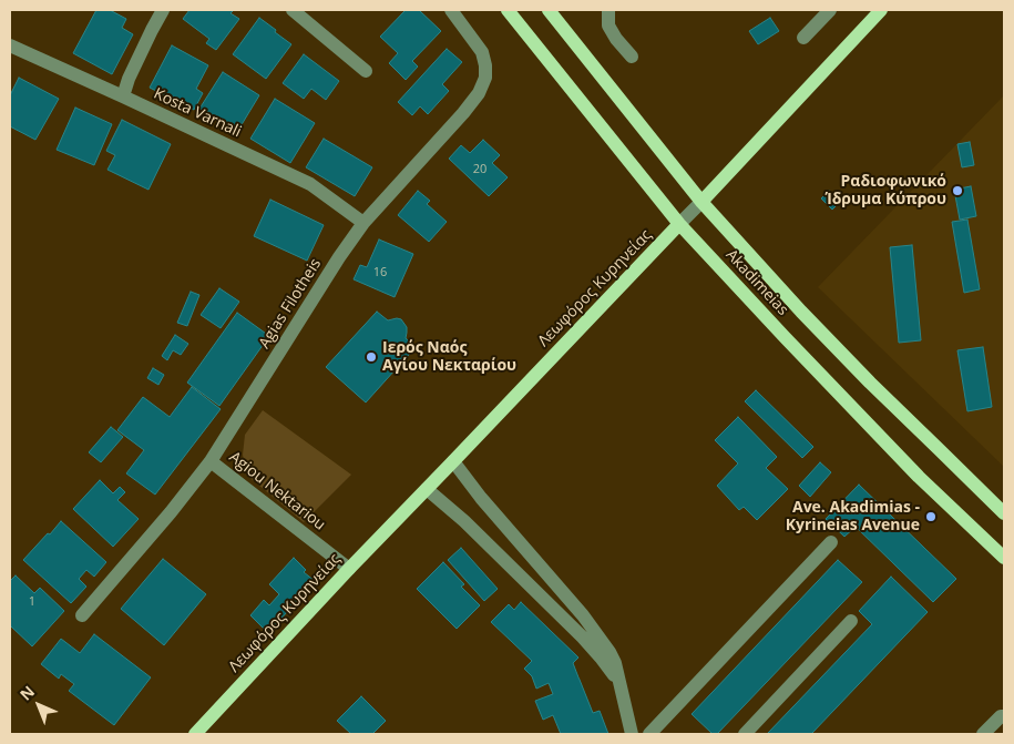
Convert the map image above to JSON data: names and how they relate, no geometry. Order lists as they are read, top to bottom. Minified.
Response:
{"streets":{"main road":["Akadimeias","Λεωφόρος Κυρηνείας"],"street":["Kosta Varnali","Agias Filotheis","Agiou Nektariou"]},"crossings":[["Kosta Varnali","Agias Filotheis"],["Akadimeias","Λεωφόρος Κυρηνείας"],["Λεωφόρος Κυρηνείας","Agiou Nektariou"],["Agias Filotheis","Agiou Nektariou"]],"places":["Ραδιοφωνικό Ίδρυμα Κύπρου","Ιερός Ναός Αγίου Νεκταρίου","Ave. Akadimias - Kyrineias Avenue"],"house_numbers":["20","16","1"],"north":"top left"}
